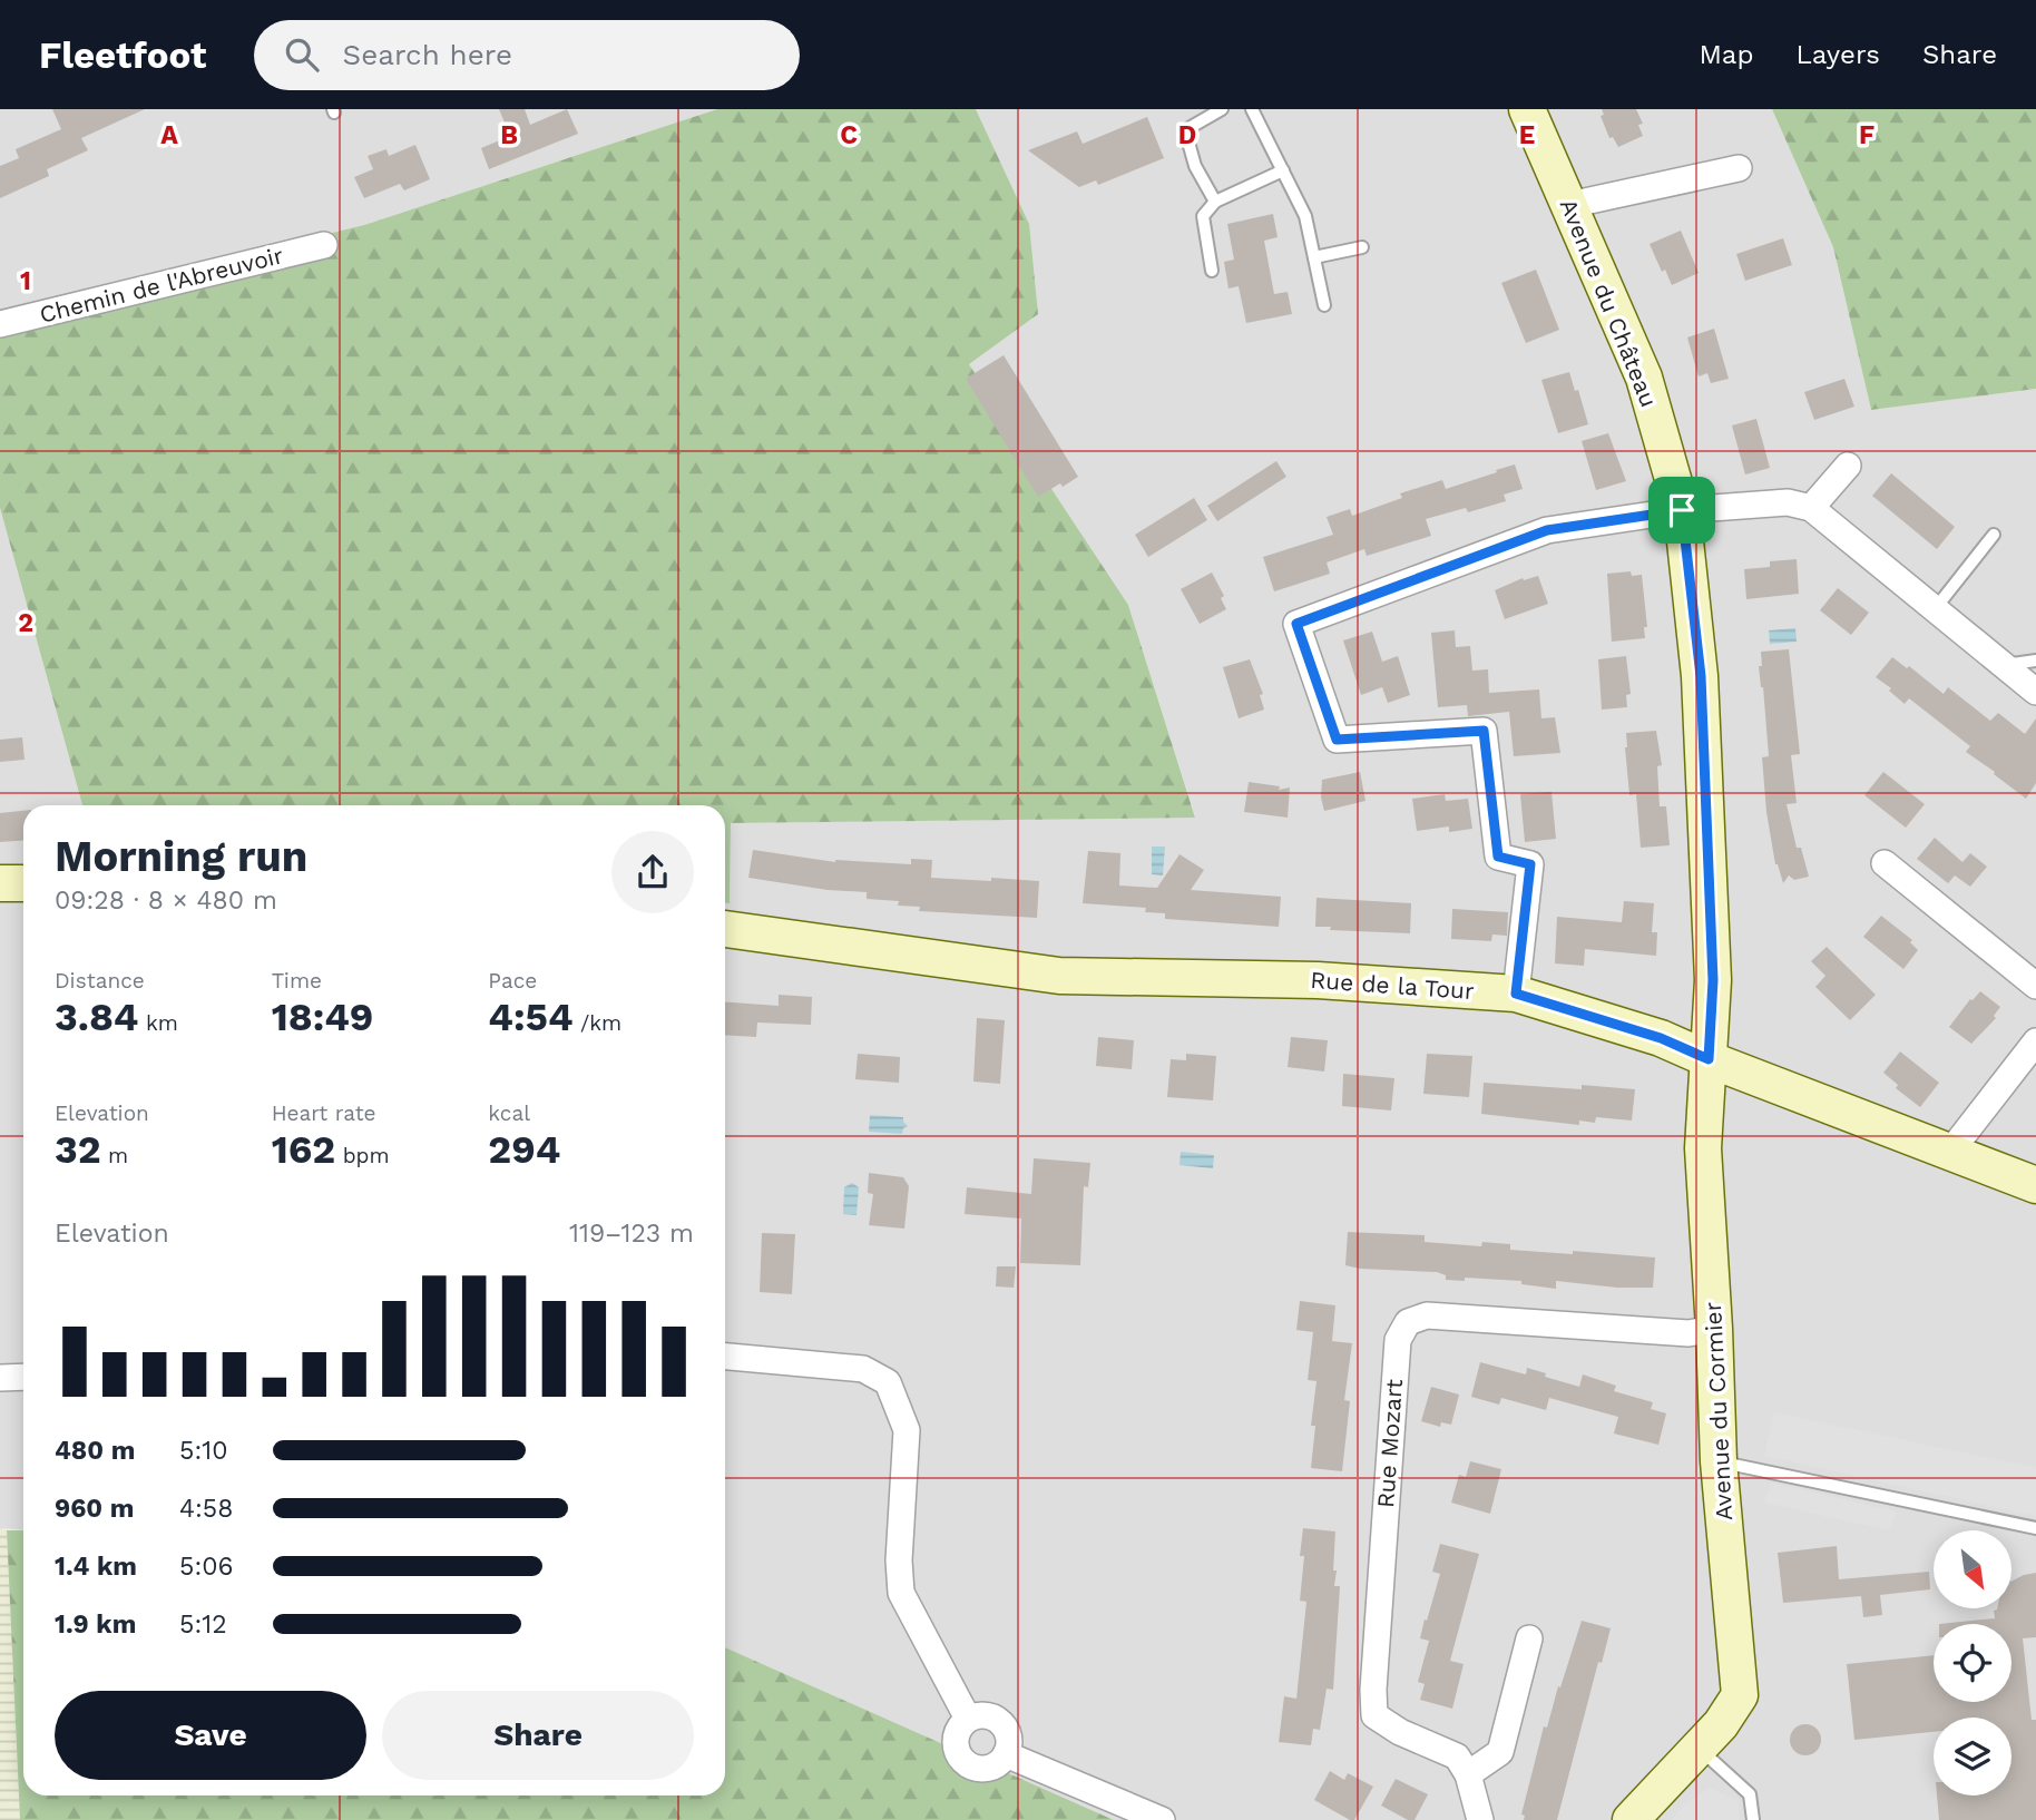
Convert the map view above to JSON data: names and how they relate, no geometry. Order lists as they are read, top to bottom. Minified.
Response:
{"streets":{"street":["Chemin de l'Abreuvoir","Avenue du Château","Rue de la Tour","Avenue du Cormier","Rue Mozart"]},"crossings":[["Avenue du Château","Rue de la Tour"],["Avenue du Château","Avenue du Cormier"],["Rue de la Tour","Avenue du Cormier"],["Avenue du Cormier","Rue Mozart"]],"north":"bottom right","page":{"header":"Fleetfoot","search":"Search here","nav":["Map","Layers","Share"],"heading":["Morning run","09:28 · 8 × 480 m"],"stats":[["Distance","3.84 km"],["Time","18:49"],["Pace","4:54 /km"],["Elevation","32 m"],["Heart rate","162 bpm"],["kcal","294"]],"chart":["Elevation","119–123 m"],"list":[{"name":"480 m","note":"5:10"},{"name":"960 m","note":"4:58"},{"name":"1.4 km","note":"5:06"},{"name":"1.9 km","note":"5:12"}],"buttons":["Save","Share"]},"grid":{"columns":["A","B","C","D","E","F"],"rows":["1","2"]}}
